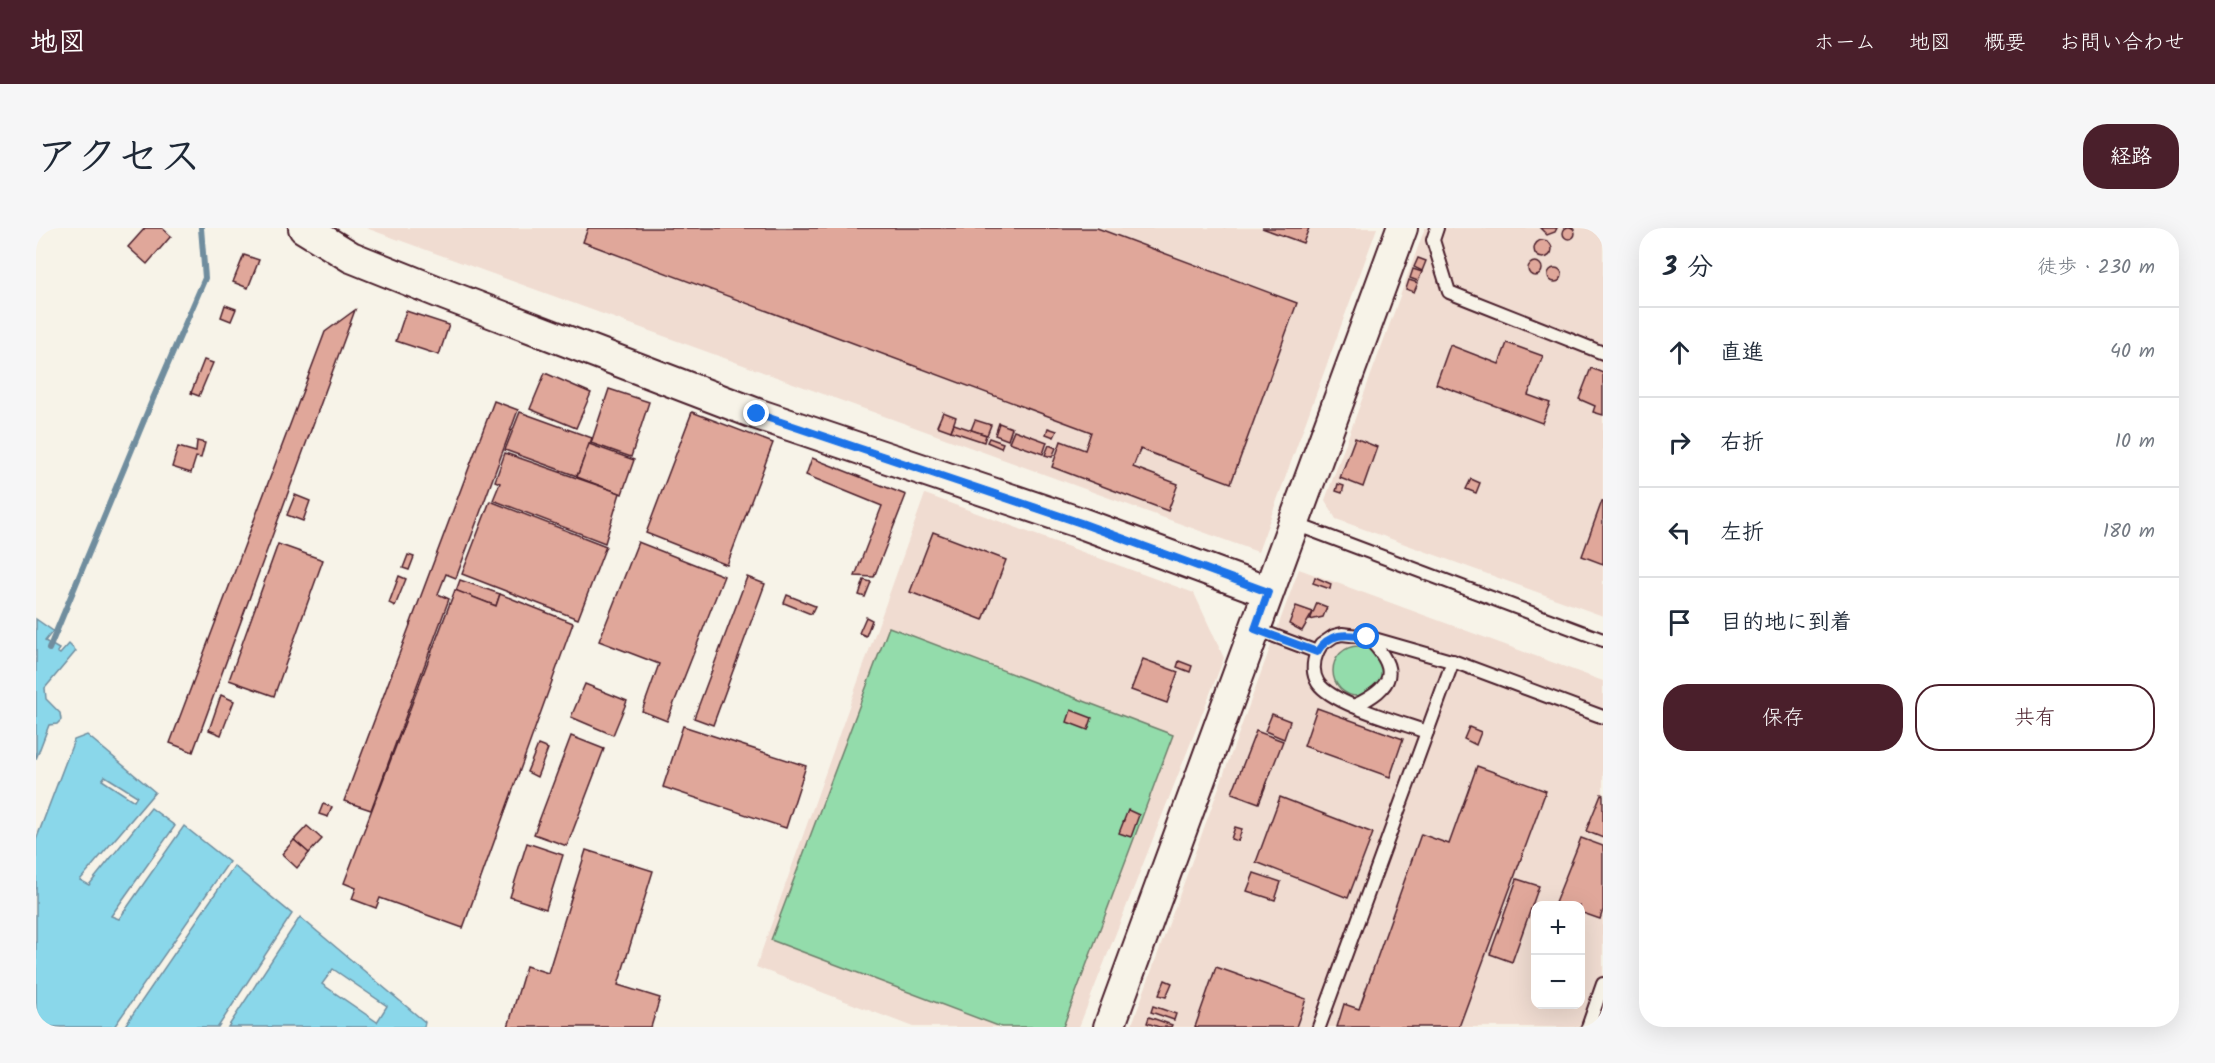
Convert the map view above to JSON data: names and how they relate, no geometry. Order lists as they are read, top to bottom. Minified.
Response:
{"page":{"header":"地図","nav":["ホーム","地図","概要","お問い合わせ"],"title":"アクセス","buttons":["経路",["保存","共有"]],"heading":["3 分","徒歩 · 230 m"],"list":[["直進","40 m"],["右折","10 m"],["左折","180 m"],"目的地に到着"],"map_buttons":["+","−"]}}
